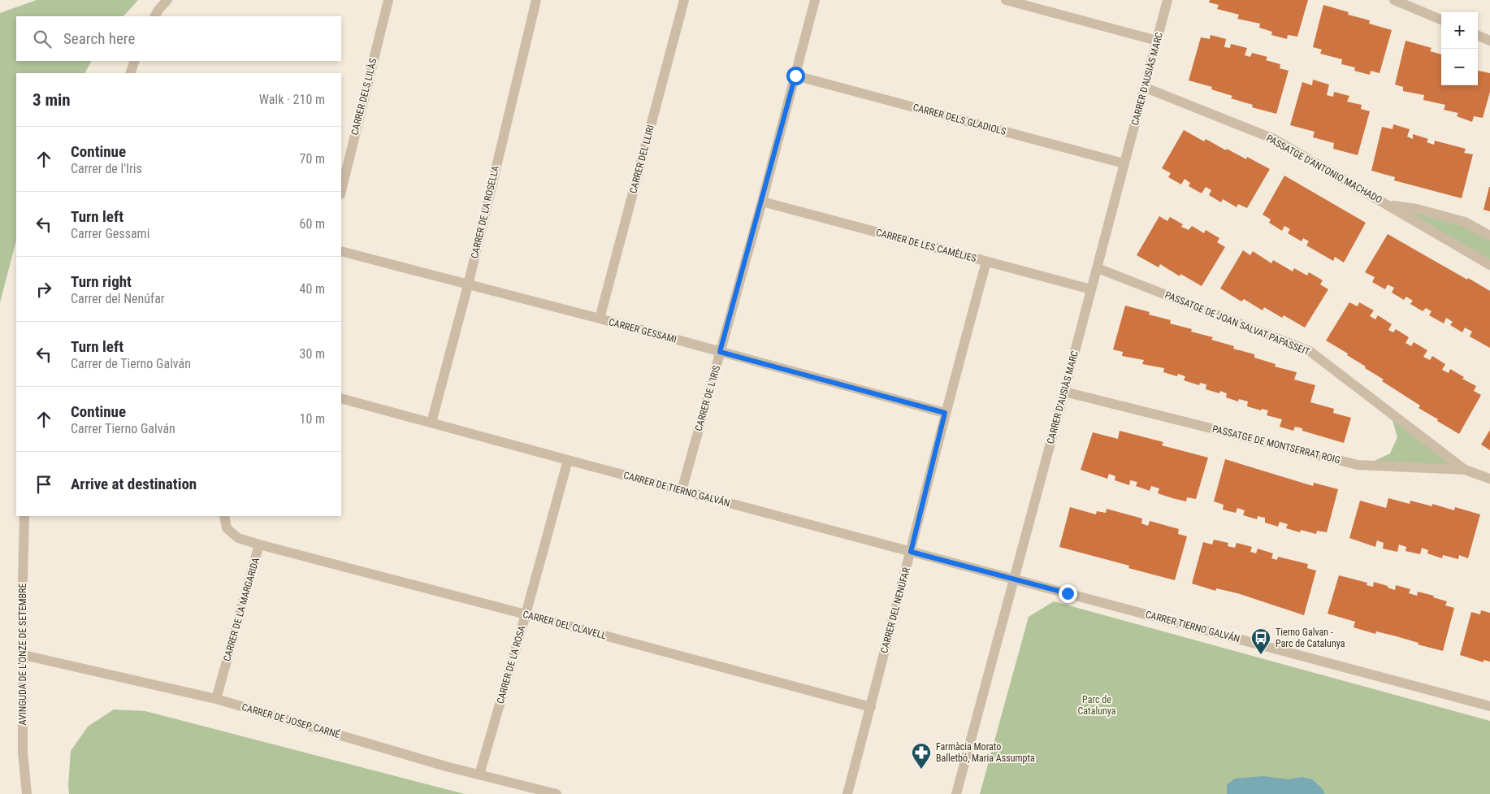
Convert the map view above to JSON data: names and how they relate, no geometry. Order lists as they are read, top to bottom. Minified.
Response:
{"streets":{"street":["CARRER D'AUSIÀS MARC","CARRER DELS LILÀS","CARRER DELS GLADIOLS","CARRER DEL LLIRI","PASSATGE D'ANTONIO MACHADO","CARRER DE LA ROSELLA","CARRER DE LES CAMÈLIES","PASSATGE DE JOAN SALVAT PAPASSEIT","CARRER GESSAMI","CARRER DE L'IRIS","PASSATGE DE MONTSERRAT ROIG","CARRER DE TIERNO GALVÁN","CARRER DE LA MARGARIDA","CARRER DEL NENÚFAR","CARRER DEL CLAVELL","CARRER TIERNO GALVÁN","AVINGUDA DE L'ONZE DE SETEMBRE","CARRER DE LA ROSA","CARRER DE JOSEP CARNÉ"]},"crossings":[["CARRER D'AUSIÀS MARC","CARRER DELS GLADIOLS"],["CARRER D'AUSIÀS MARC","PASSATGE D'ANTONIO MACHADO"],["CARRER D'AUSIÀS MARC","CARRER DE LES CAMÈLIES"],["CARRER D'AUSIÀS MARC","PASSATGE DE JOAN SALVAT PAPASSEIT"],["CARRER D'AUSIÀS MARC","PASSATGE DE MONTSERRAT ROIG"],["CARRER D'AUSIÀS MARC","CARRER DE TIERNO GALVÁN"],["CARRER D'AUSIÀS MARC","CARRER TIERNO GALVÁN"],["CARRER DELS GLADIOLS","CARRER DE L'IRIS"],["CARRER DEL LLIRI","CARRER GESSAMI"],["CARRER DE LA ROSELLA","CARRER GESSAMI"],["CARRER DE LA ROSELLA","CARRER DE TIERNO GALVÁN"],["CARRER DE LES CAMÈLIES","CARRER DE L'IRIS"],["CARRER DE LES CAMÈLIES","CARRER DEL NENÚFAR"],["PASSATGE DE JOAN SALVAT PAPASSEIT","PASSATGE DE MONTSERRAT ROIG"],["CARRER GESSAMI","CARRER DE L'IRIS"],["CARRER GESSAMI","CARRER DEL NENÚFAR"],["CARRER DE L'IRIS","CARRER DE TIERNO GALVÁN"],["CARRER DE TIERNO GALVÁN","CARRER DEL NENÚFAR"],["CARRER DE TIERNO GALVÁN","CARRER TIERNO GALVÁN"],["CARRER DE TIERNO GALVÁN","CARRER DE LA ROSA"],["CARRER DE LA MARGARIDA","CARRER DEL CLAVELL"],["CARRER DE LA MARGARIDA","CARRER DE JOSEP CARNÉ"],["CARRER DEL NENÚFAR","CARRER DEL CLAVELL"],["CARRER DEL CLAVELL","CARRER DE LA ROSA"],["AVINGUDA DE L'ONZE DE SETEMBRE","CARRER DE JOSEP CARNÉ"],["CARRER DE LA ROSA","CARRER DE JOSEP CARNÉ"]],"parks":["Parc de Catalunya"],"places":{"bus stop":["Tierno Galvan - Parc de Catalunya"],"pharmacy":["Farmàcia Morato Balletbó, Maria Assumpta"]},"page":{"map_buttons":["+","−"],"search":"Search here","heading":["3 min","Walk · 210 m"],"list":[["Continue","Carrer de l'Iris","70 m"],["Turn left","Carrer Gessami","60 m"],["Turn right","Carrer del Nenúfar","40 m"],["Turn left","Carrer de Tierno Galván","30 m"],["Continue","Carrer Tierno Galván","10 m"],"Arrive at destination"]}}
